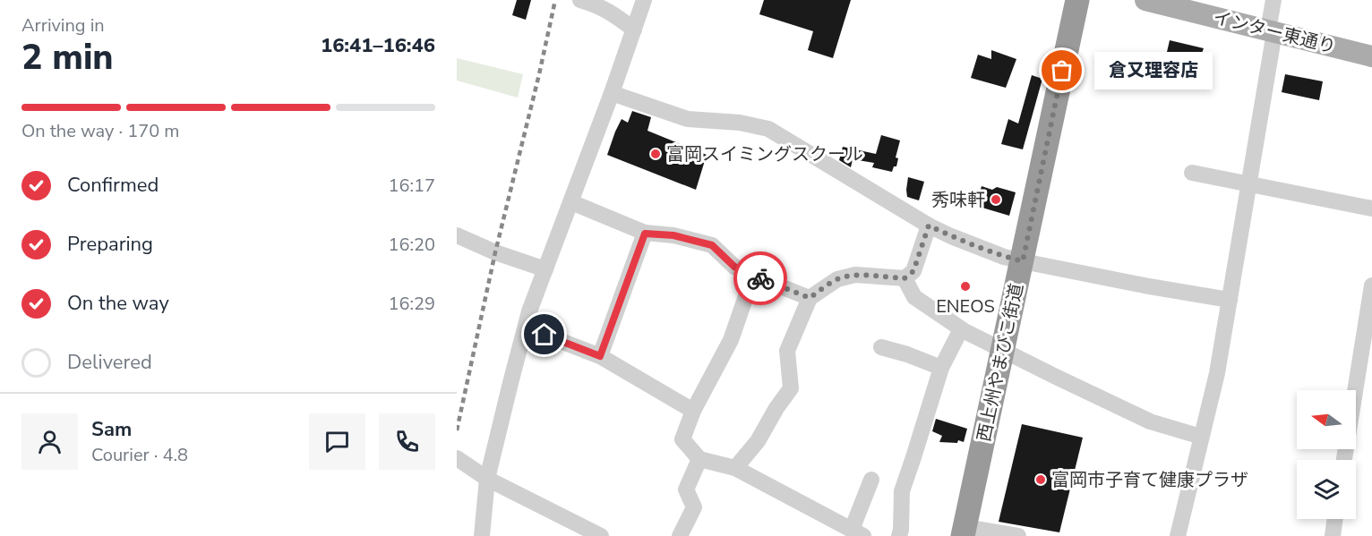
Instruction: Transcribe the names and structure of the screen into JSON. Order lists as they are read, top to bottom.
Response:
{
  "streets": {
    "highway": ["西上州やまびこ街道"],
    "main road": ["インター東通り"]
  },
  "places": [
    "倉又理容店",
    "富岡スイミングスクール",
    "秀味軒",
    "ENEOS",
    "富岡市子育て健康プラザ"
  ],
  "north": "left",
  "page": {
    "heading": ["2 min", "Arriving in", "16:41–16:46"],
    "panel": ["Sam", "Courier · 4.8"],
    "bubble": "倉又理容店",
    "bar": "On the way · 170 m",
    "list": [
      ["Confirmed", "16:17"],
      ["Preparing", "16:20"],
      ["On the way", "16:29"],
      "Delivered"
    ]
  }
}
